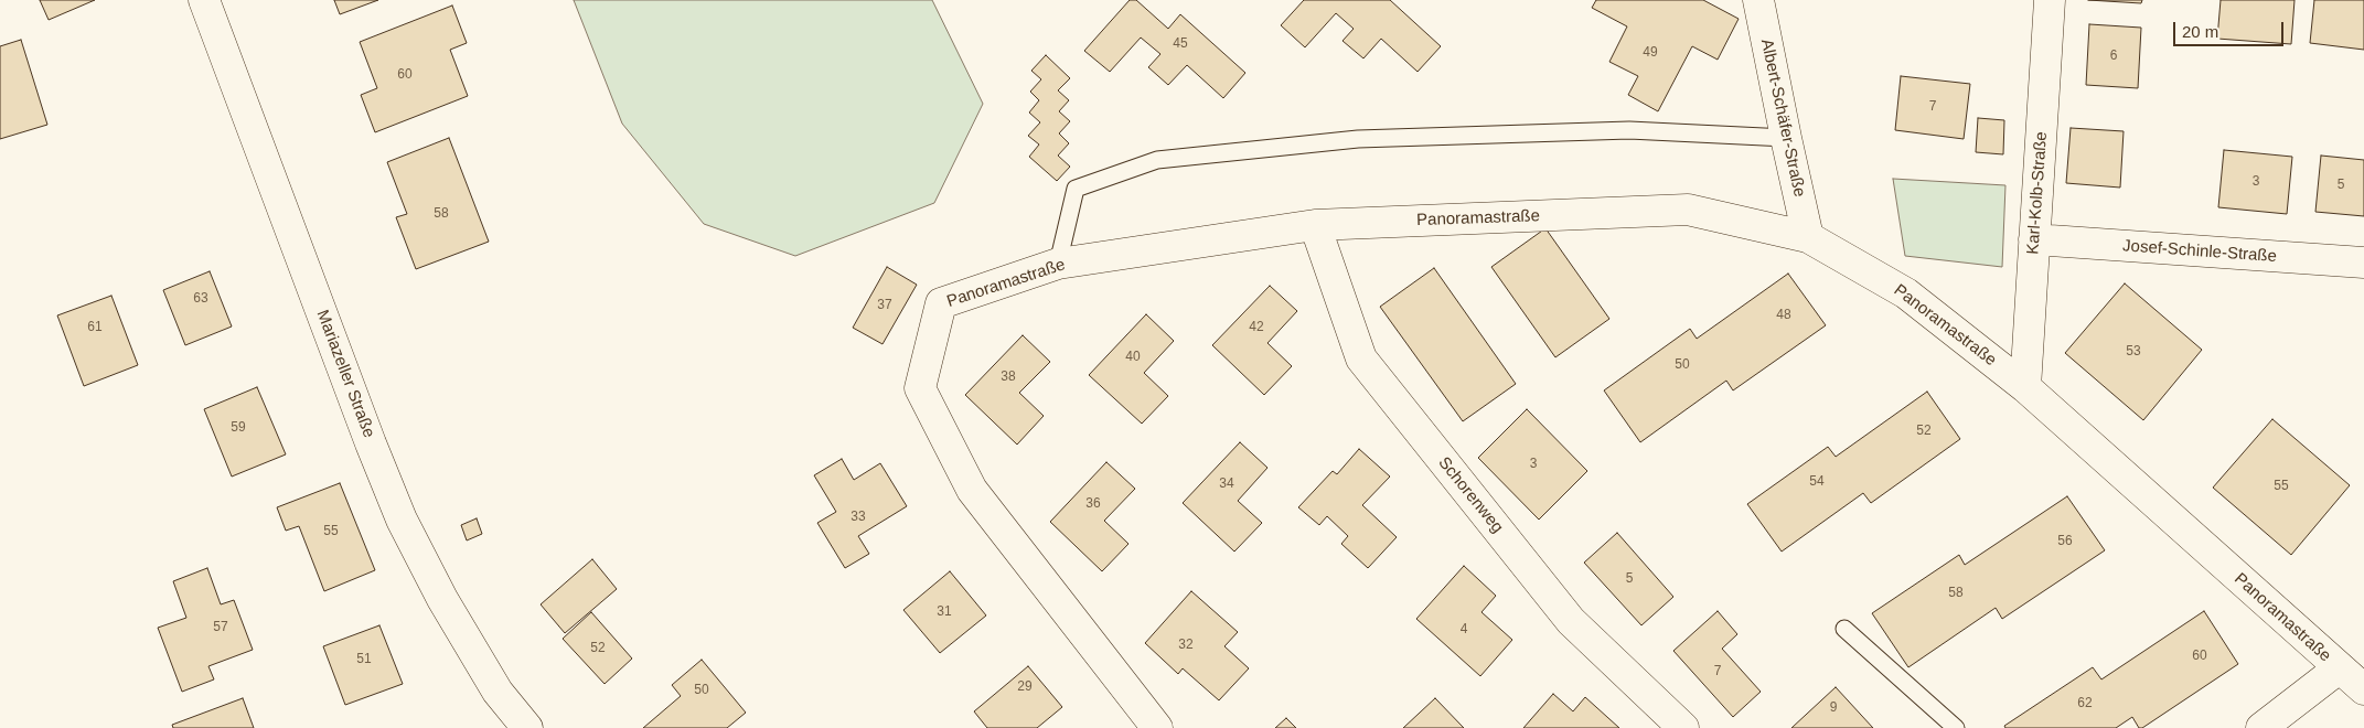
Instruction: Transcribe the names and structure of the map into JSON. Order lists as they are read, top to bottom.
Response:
{
  "streets": {
    "street": [
      "Albert-Schäfer-Straße",
      "Karl-Kolb-Straße",
      "Panoramastraße",
      "Josef-Schinle-Straße",
      "Mariazeller Straße",
      "Schorenweg"
    ]
  },
  "crossings": [
    ["Albert-Schäfer-Straße", "Panoramastraße"],
    ["Karl-Kolb-Straße", "Panoramastraße"],
    ["Karl-Kolb-Straße", "Josef-Schinle-Straße"],
    ["Panoramastraße", "Schorenweg"]
  ],
  "house_numbers": [
    "45",
    "49",
    "6",
    "60",
    "7",
    "3",
    "5",
    "58",
    "63",
    "37",
    "48",
    "61",
    "42",
    "53",
    "40",
    "50",
    "38",
    "59",
    "52",
    "3",
    "54",
    "34",
    "55",
    "36",
    "33",
    "55",
    "56",
    "5",
    "58",
    "31",
    "57",
    "4",
    "32",
    "52",
    "60",
    "51",
    "7",
    "29",
    "50",
    "62",
    "9"
  ],
  "scale_bar": "20 m"
}
